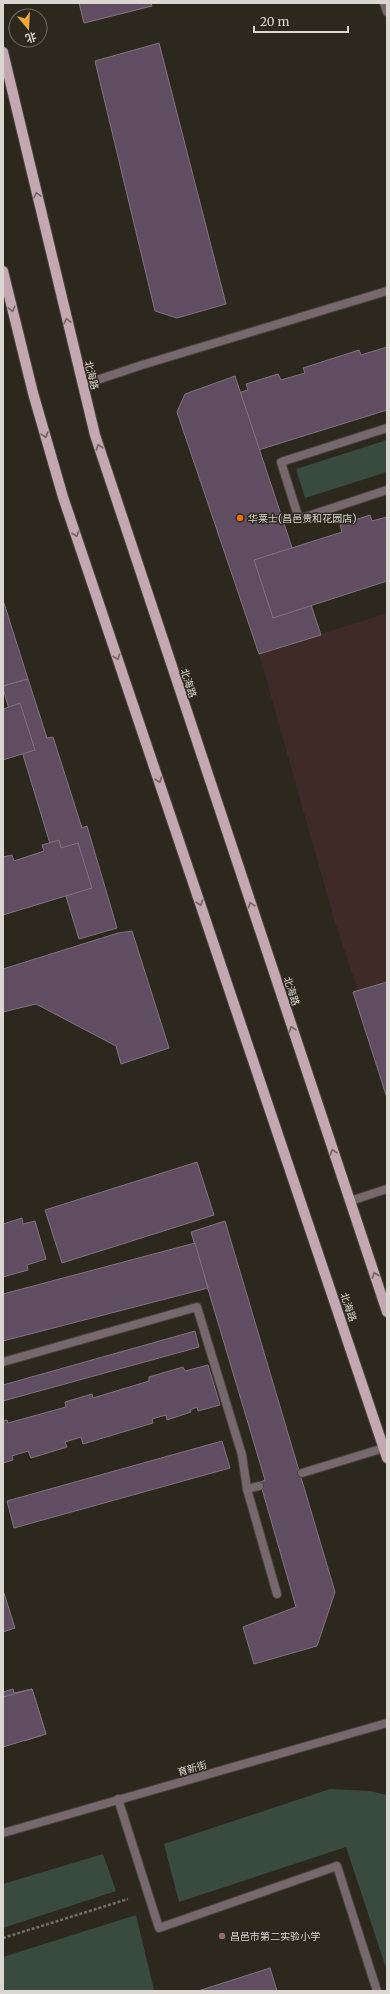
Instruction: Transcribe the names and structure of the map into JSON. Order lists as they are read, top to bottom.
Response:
{
  "streets": {
    "main road": ["北海路"],
    "street": ["育新街"]
  },
  "places": ["华莱士(昌邑贵和花园店)", "昌邑市第二实验小学"],
  "scale_bar": "20 m",
  "north": "bottom"
}
